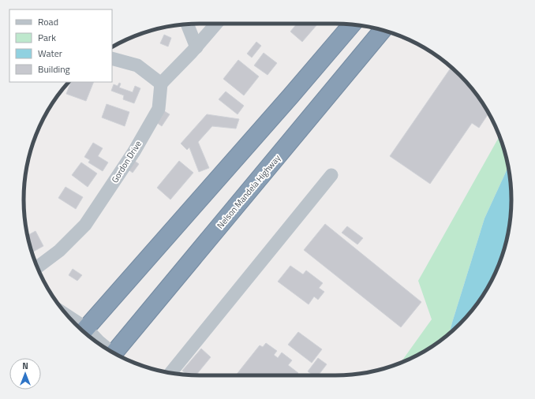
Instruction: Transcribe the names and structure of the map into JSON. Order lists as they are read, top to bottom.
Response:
{
  "streets": {
    "highway": ["Nelson Mandela Highway"],
    "street": ["Gordon Drive"]
  },
  "legend": [
    "Road",
    "Park",
    "Water",
    "Building"
  ],
  "north": "top"
}
